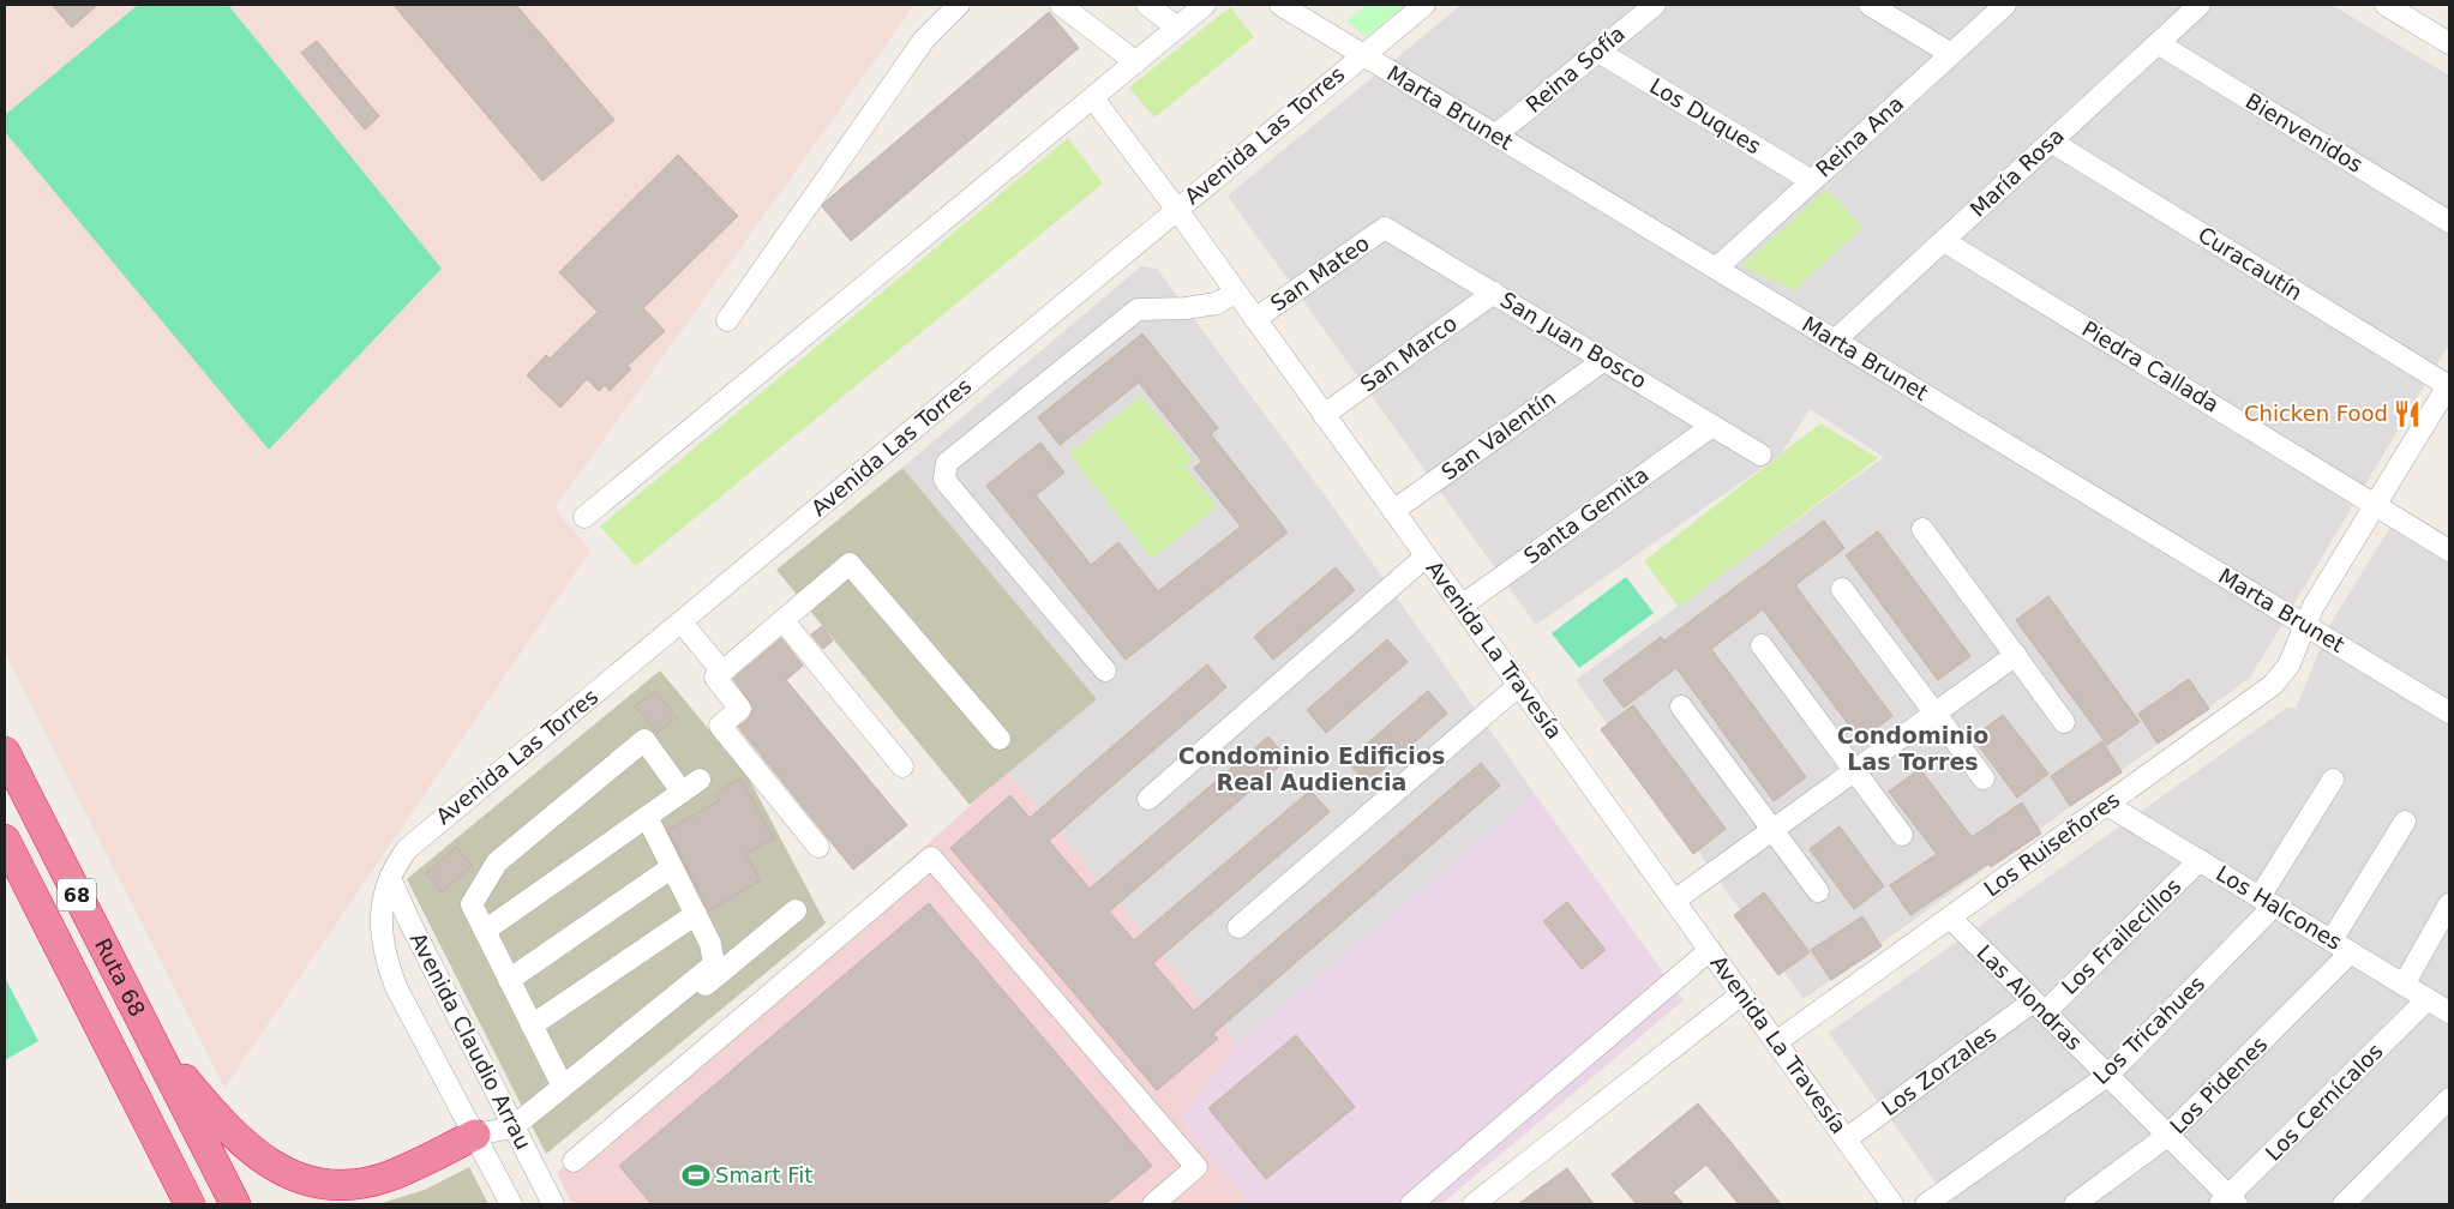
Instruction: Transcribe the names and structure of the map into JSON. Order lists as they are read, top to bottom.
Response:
{
  "streets": {
    "highway": ["68", "Ruta 68"],
    "street": [
      "Reina Sofía",
      "Marta Brunet",
      "Los Duques",
      "Bienvenidos",
      "Avenida Las Torres",
      "Reina Ana",
      "María Rosa",
      "Curacautín",
      "San Mateo",
      "San Juan Bosco",
      "San Marco",
      "Piedra Callada",
      "San Valentín",
      "Santa Gemita",
      "Avenida La Travesía",
      "Los Ruiseñores",
      "Los Halcones",
      "Los Frailecillos",
      "Las Alondras",
      "Los Tricahues",
      "Avenida Claudio Arrau",
      "Los Zorzales",
      "Los Pidenes",
      "Los Cernícalos"
    ]
  },
  "crossings": [
    ["Reina Sofía", "Marta Brunet"],
    ["Reina Sofía", "Los Duques"],
    ["Marta Brunet", "Avenida Las Torres"],
    ["Marta Brunet", "Reina Ana"],
    ["Marta Brunet", "María Rosa"],
    ["Marta Brunet", "Los Ruiseñores"],
    ["Los Duques", "Reina Ana"],
    ["Bienvenidos", "María Rosa"],
    ["Avenida Las Torres", "Avenida La Travesía"],
    ["Avenida Las Torres", "Avenida Claudio Arrau"],
    ["María Rosa", "Curacautín"],
    ["María Rosa", "Piedra Callada"],
    ["Curacautín", "Los Ruiseñores"],
    ["San Mateo", "San Juan Bosco"],
    ["San Mateo", "Avenida La Travesía"],
    ["San Juan Bosco", "San Marco"],
    ["San Juan Bosco", "San Valentín"],
    ["San Juan Bosco", "Santa Gemita"],
    ["San Marco", "Avenida La Travesía"],
    ["Piedra Callada", "Los Ruiseñores"],
    ["San Valentín", "Avenida La Travesía"],
    ["Santa Gemita", "Avenida La Travesía"],
    ["Avenida La Travesía", "Los Ruiseñores"],
    ["Avenida La Travesía", "Los Zorzales"],
    ["Los Ruiseñores", "Los Halcones"],
    ["Los Ruiseñores", "Las Alondras"],
    ["Los Halcones", "Los Frailecillos"],
    ["Los Halcones", "Los Tricahues"],
    ["Los Halcones", "Los Pidenes"],
    ["Los Halcones", "Los Cernícalos"],
    ["Los Frailecillos", "Las Alondras"],
    ["Los Frailecillos", "Los Zorzales"],
    ["Las Alondras", "Los Tricahues"],
    ["Las Alondras", "Los Zorzales"],
    ["Las Alondras", "Los Pidenes"],
    ["Las Alondras", "Los Cernícalos"]
  ],
  "districts": ["Condominio Las Torres", "Condominio Edificios Real Audiencia"],
  "places": {
    "restaurant": ["Chicken Food"],
    "sports": ["Smart Fit"]
  }
}
